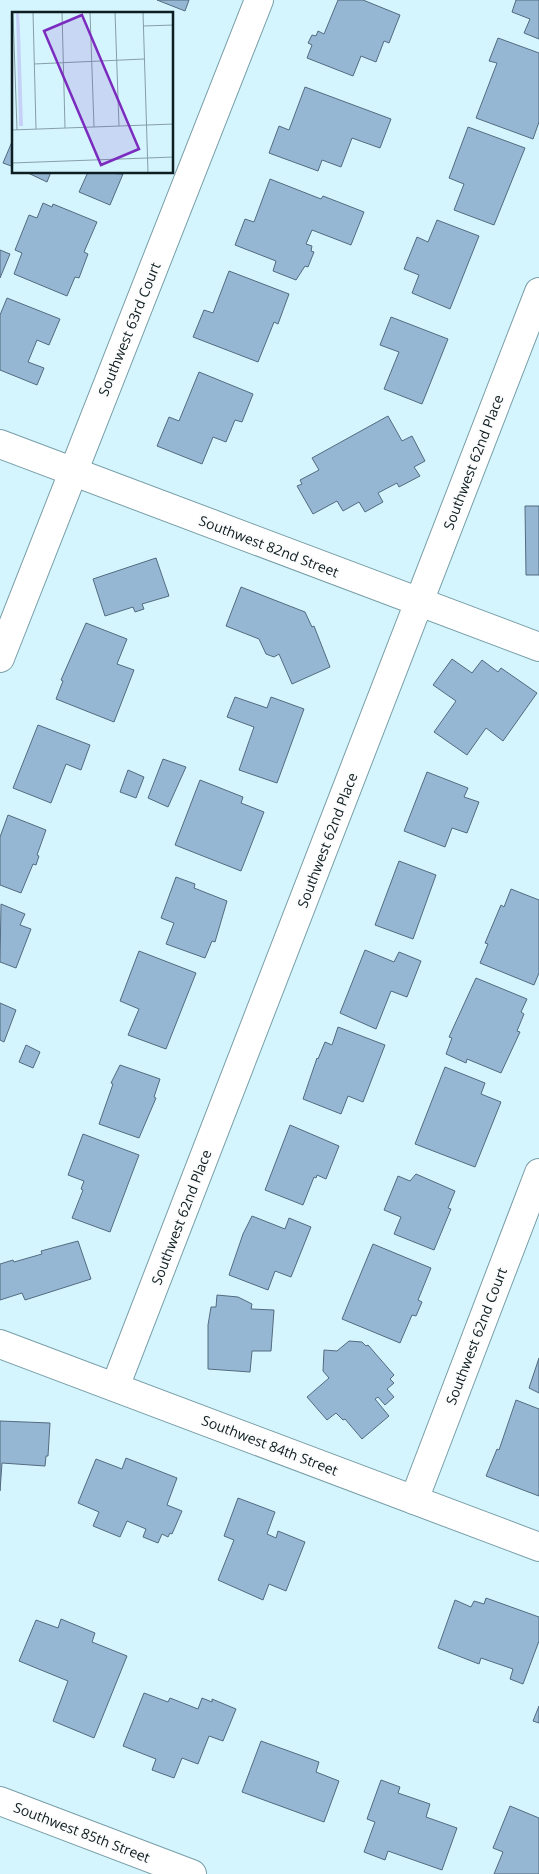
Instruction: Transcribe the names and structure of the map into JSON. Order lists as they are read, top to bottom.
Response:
{
  "streets": {
    "street": [
      "Southwest 63rd Court",
      "Southwest 62nd Place",
      "Southwest 82nd Street",
      "Southwest 62nd Court",
      "Southwest 84th Street",
      "Southwest 85th Street"
    ]
  },
  "crossings": [
    ["Southwest 63rd Court", "Southwest 82nd Street"],
    ["Southwest 62nd Place", "Southwest 82nd Street"],
    ["Southwest 62nd Place", "Southwest 84th Street"],
    ["Southwest 62nd Court", "Southwest 84th Street"]
  ]
}
